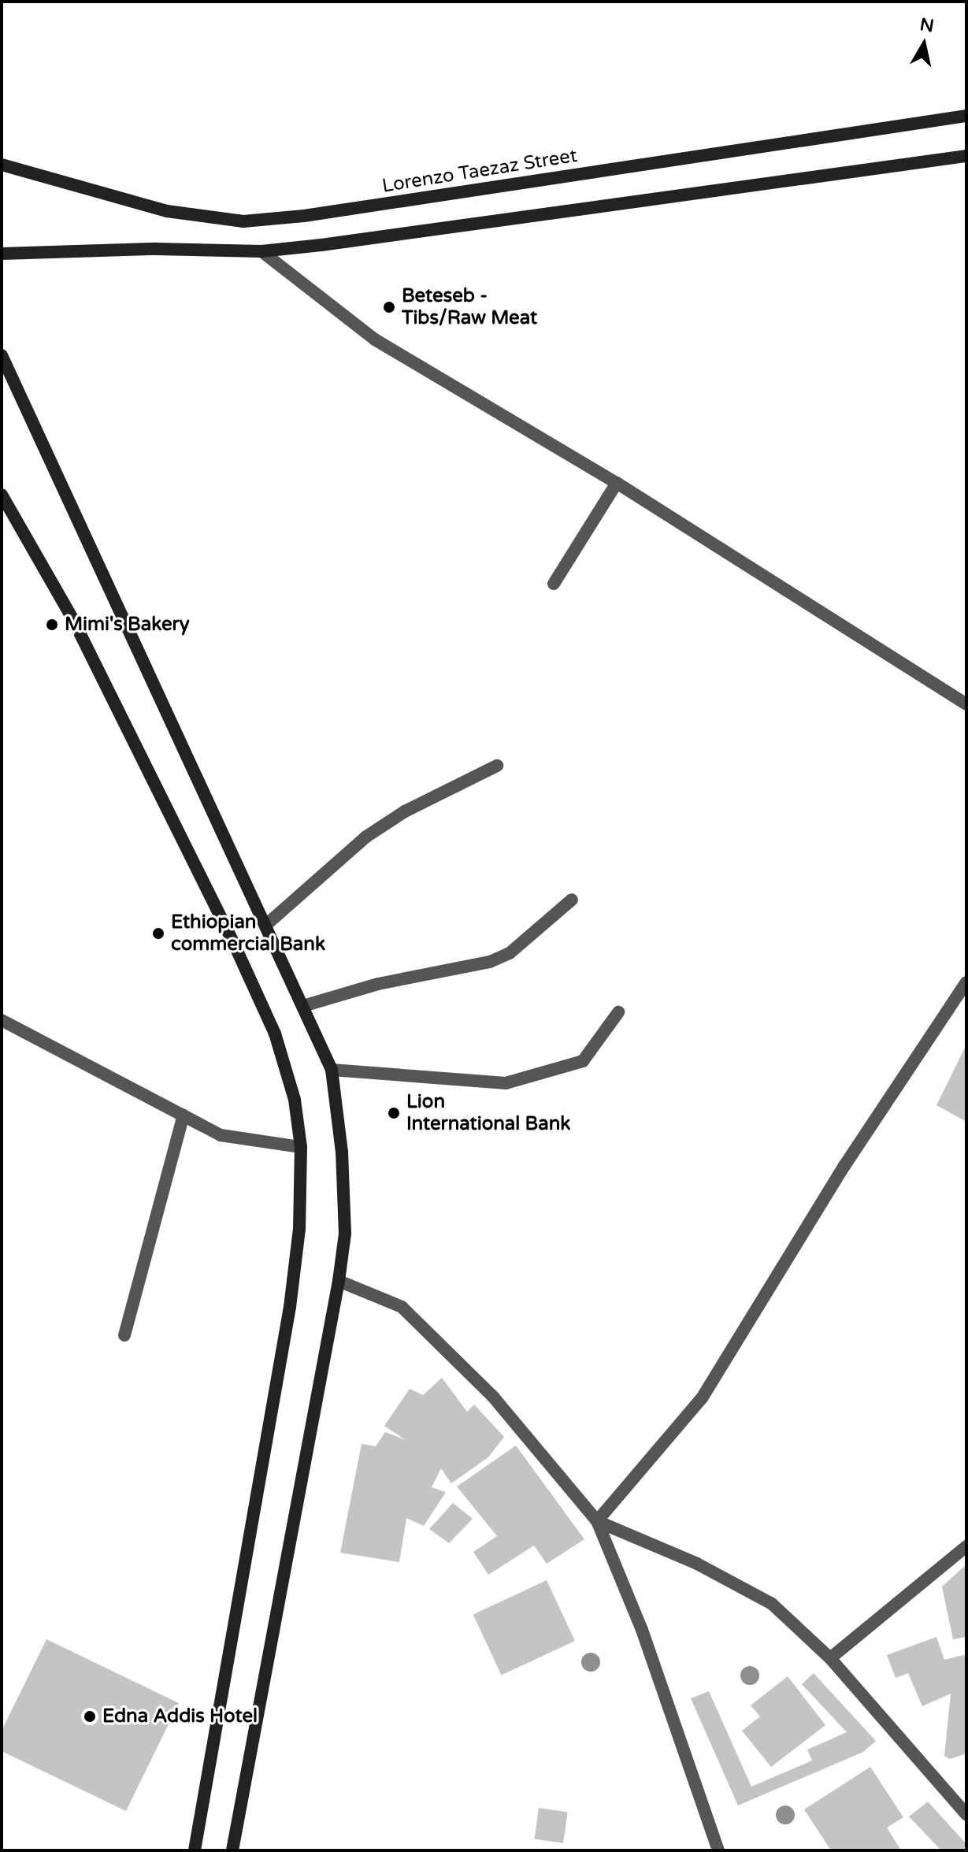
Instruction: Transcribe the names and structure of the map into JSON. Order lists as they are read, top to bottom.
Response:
{
  "streets": {
    "main road": ["Lorenzo Taezaz Street"]
  },
  "places": [
    "Beteseb - Tibs/Raw Meat",
    "Mimi's Bakery",
    "Ethiopian commercial Bank",
    "Lion International Bank",
    "Edna Addis Hotel"
  ],
  "north": "top"
}
